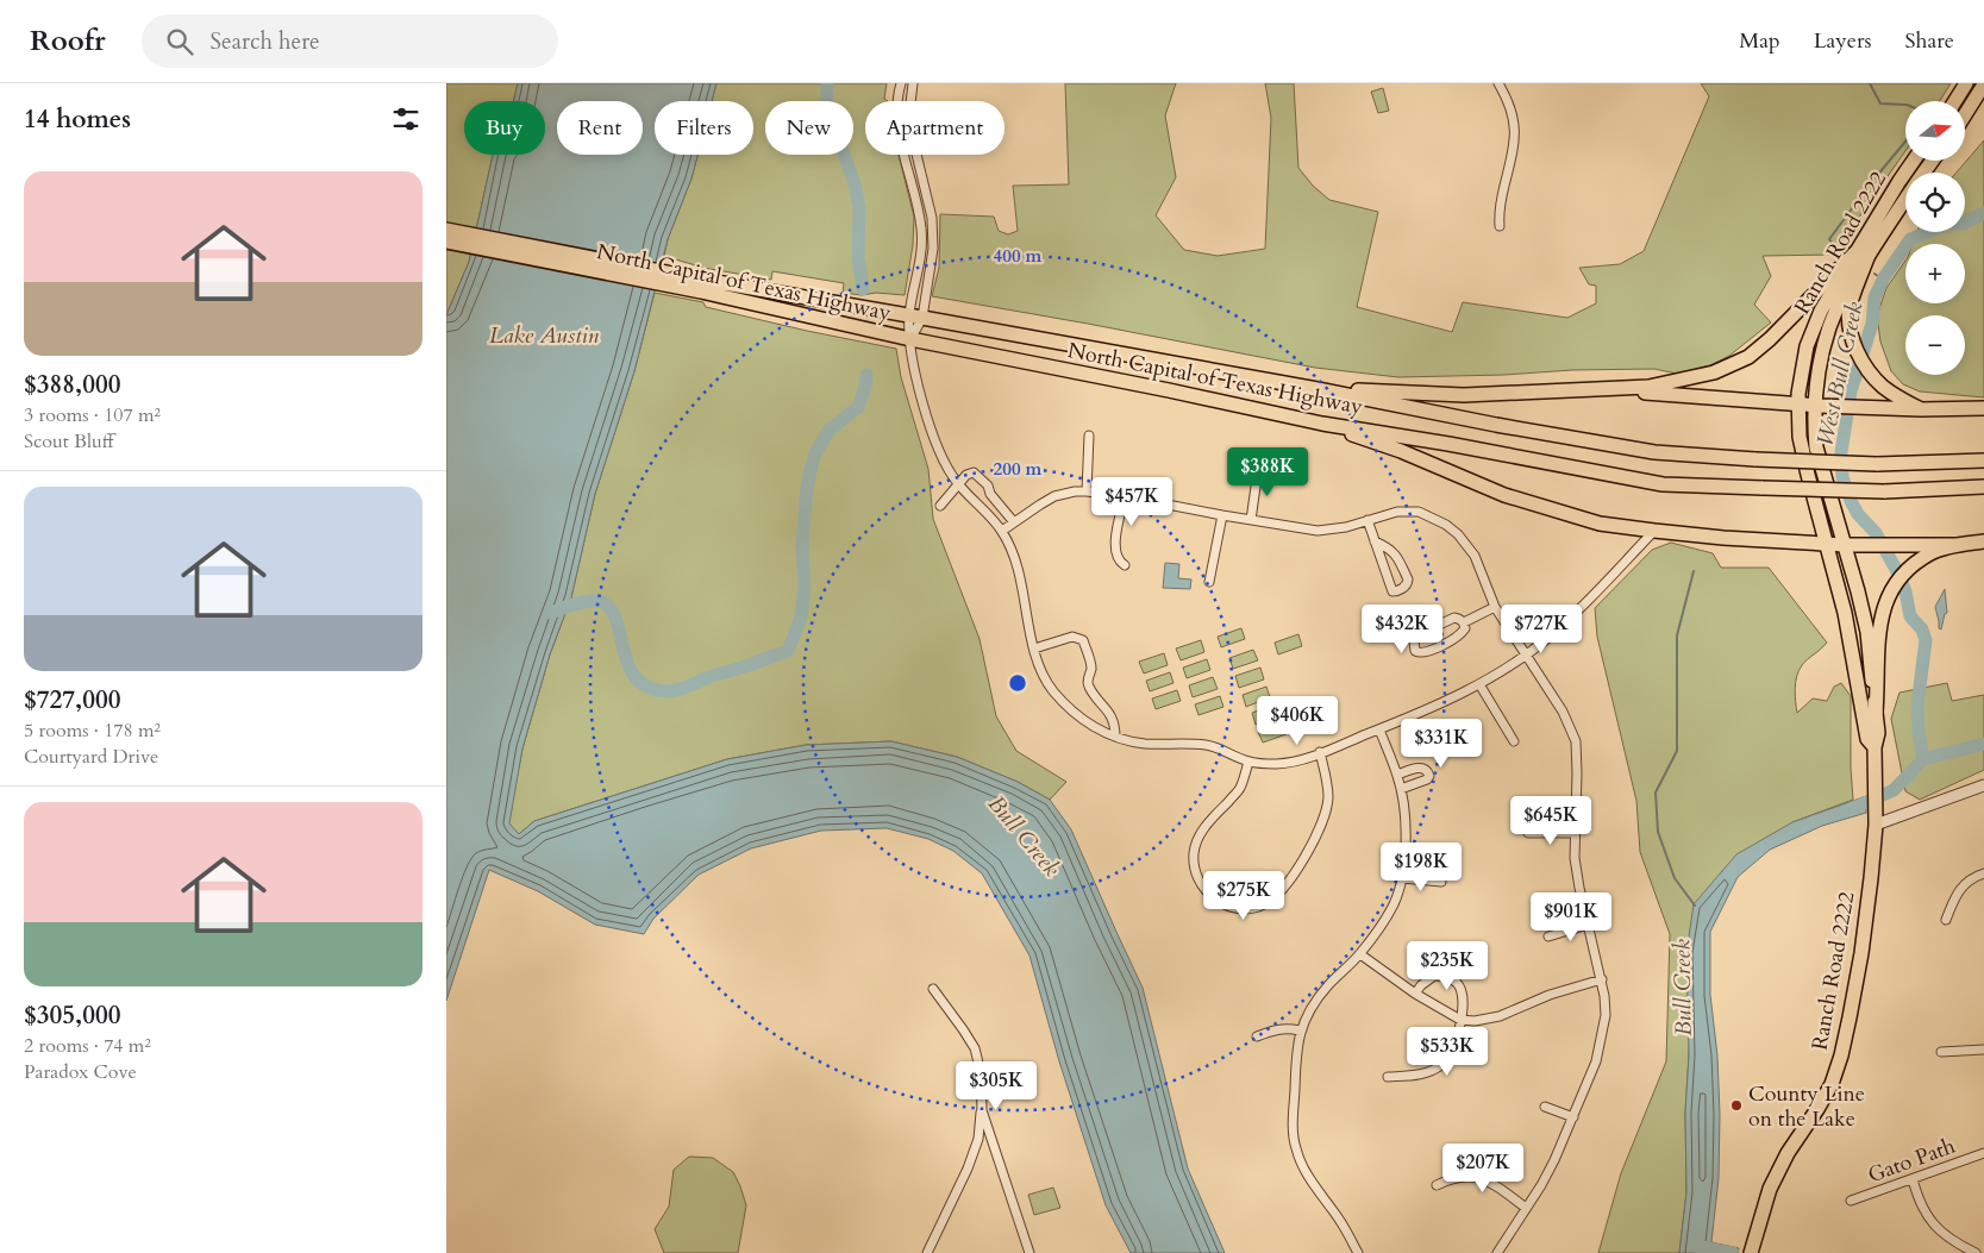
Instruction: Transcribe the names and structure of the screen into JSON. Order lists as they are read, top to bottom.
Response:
{
  "streets": {
    "main road": ["Ranch Road 2222", "North Capital of Texas Highway"],
    "street": ["Gato Path"]
  },
  "water": ["Lake Austin", "West Bull Creek", "Bull Creek"],
  "places": ["County Line on the Lake"],
  "north": "right",
  "page": {
    "header": "Roofr",
    "search": "Search here",
    "nav": ["Map", "Layers", "Share"],
    "heading": "14 homes",
    "map_buttons": ["+", "−"],
    "chip": [
      "Buy",
      "Rent",
      "Filters",
      "New",
      "Apartment"
    ],
    "list": [
      {
        "name": "$388,000",
        "note": "3 rooms · 107 m² · Scout Bluff"
      },
      {
        "name": "$727,000",
        "note": "5 rooms · 178 m² · Courtyard Drive"
      },
      {
        "name": "$305,000",
        "note": "2 rooms · 74 m² · Paradox Cove"
      }
    ],
    "price": [
      "$388K",
      "$457K",
      "$432K",
      "$727K",
      "$406K",
      "$331K",
      "$645K",
      "$198K",
      "$275K",
      "$901K",
      "$235K",
      "$533K",
      "$305K",
      "$207K"
    ]
  },
  "rings": ["400 m", "200 m"]
}
